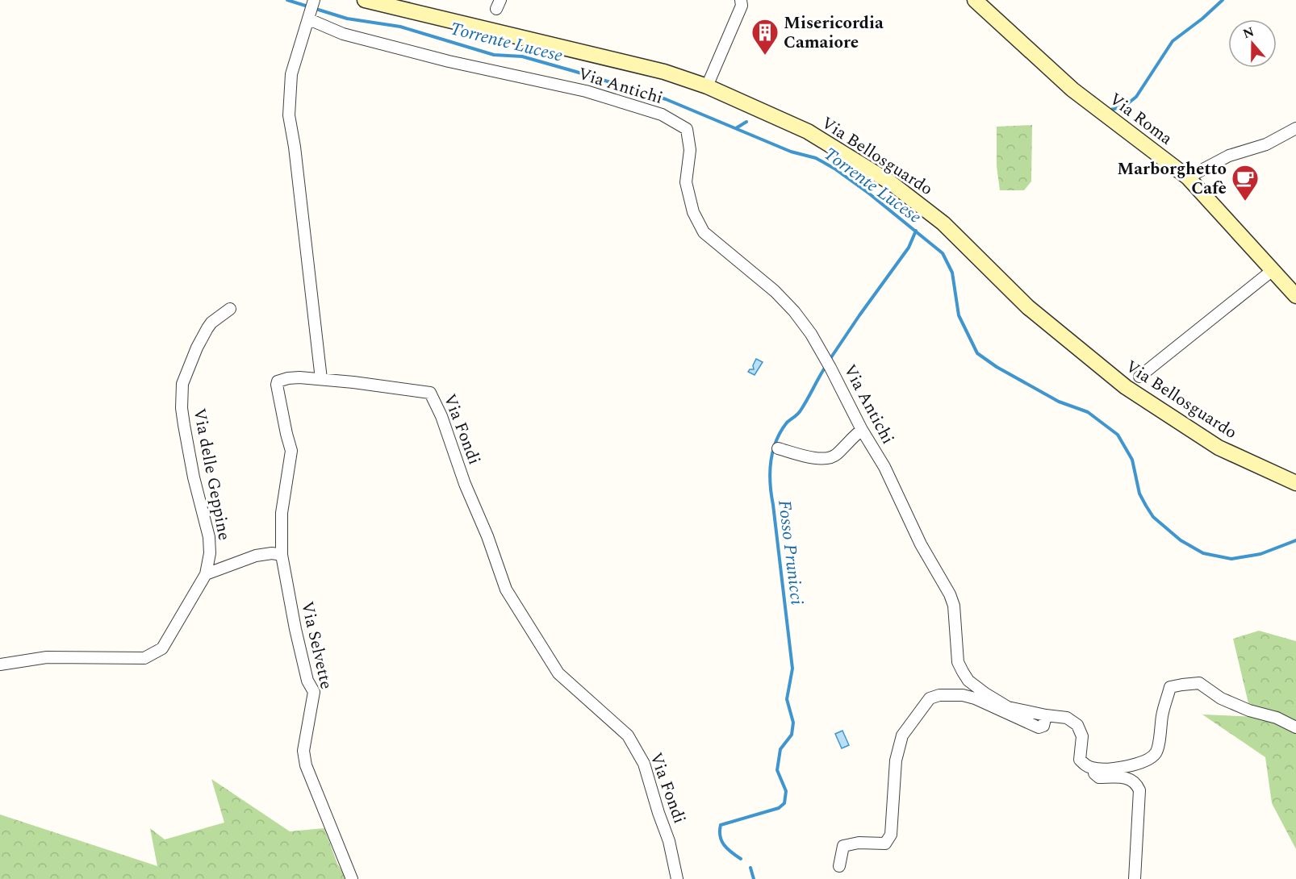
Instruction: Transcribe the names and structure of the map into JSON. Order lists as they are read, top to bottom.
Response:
{
  "streets": {
    "main road": ["Via Roma", "Via Bellosguardo"],
    "street": [
      "Via Antichi",
      "Via Fondi",
      "Via delle Geppine",
      "Via Selvette"
    ]
  },
  "crossings": [
    ["Via Fondi", "Via Selvette"]
  ],
  "water": ["Torrente Lucese", "Fosso Prunicci"],
  "places": {
    "building": ["Misericordia Camaiore"],
    "cafe": ["Marborghetto Cafè"]
  },
  "north": "top"
}
